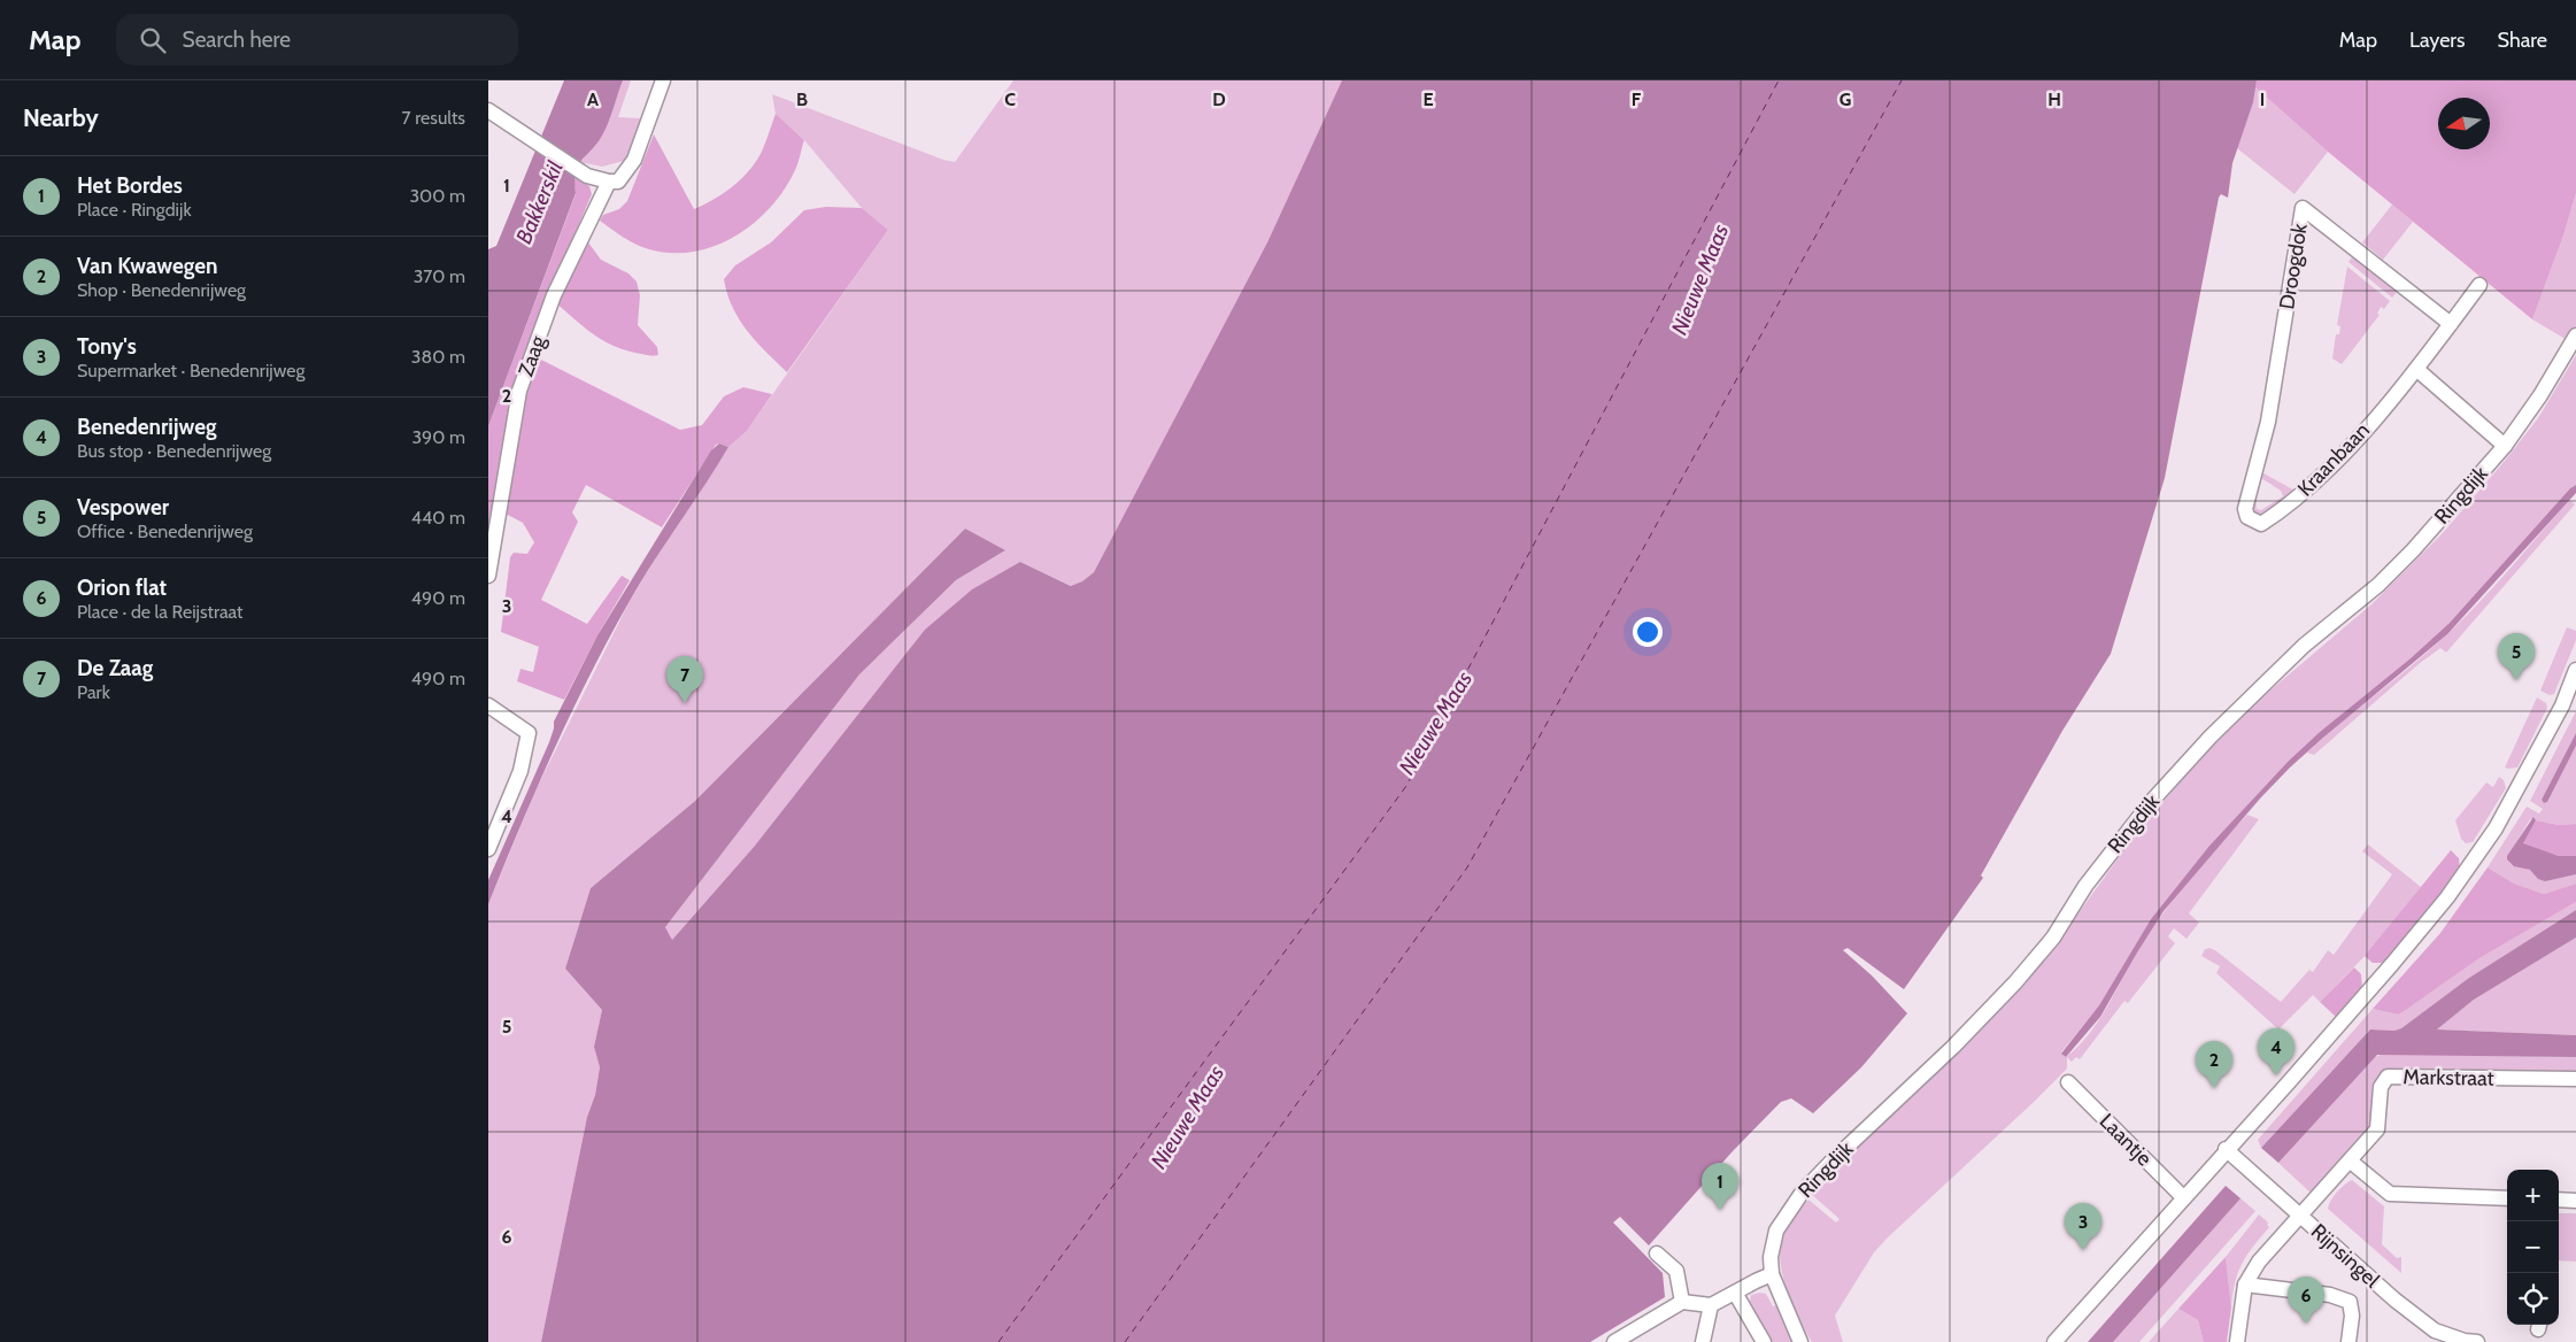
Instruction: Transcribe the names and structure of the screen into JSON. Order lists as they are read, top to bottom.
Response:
{
  "streets": {
    "street": [
      "Droogdok",
      "Zaag",
      "Kraanbaan",
      "Ringdijk",
      "Markstraat",
      "Laantje",
      "Rijnsingel"
    ]
  },
  "crossings": [
    ["Droogdok", "Kraanbaan"],
    ["Markstraat", "Rijnsingel"]
  ],
  "water": ["Bakkerskil", "Nieuwe Maas"],
  "north": "left",
  "page": {
    "header": "Map",
    "search": "Search here",
    "nav": ["Map", "Layers", "Share"],
    "heading": ["Nearby", "7 results"],
    "list": [
      {
        "mark": "1",
        "name": "Het Bordes",
        "note": "Place · Ringdijk",
        "value": "300 m"
      },
      {
        "mark": "2",
        "name": "Van Kwawegen",
        "note": "Shop · Benedenrijweg",
        "value": "370 m"
      },
      {
        "mark": "3",
        "name": "Tony's",
        "note": "Supermarket · Benedenrijweg",
        "value": "380 m"
      },
      {
        "mark": "4",
        "name": "Benedenrijweg",
        "note": "Bus stop · Benedenrijweg",
        "value": "390 m"
      },
      {
        "mark": "5",
        "name": "Vespower",
        "note": "Office · Benedenrijweg",
        "value": "440 m"
      },
      {
        "mark": "6",
        "name": "Orion flat",
        "note": "Place · de la Reijstraat",
        "value": "490 m"
      },
      {
        "mark": "7",
        "name": "De Zaag",
        "note": "Park",
        "value": "490 m"
      }
    ],
    "pins": [
      "5",
      "7",
      "4",
      "2",
      "1",
      "3",
      "6"
    ],
    "map_buttons": ["+", "−"]
  },
  "grid": {
    "columns": [
      "A",
      "B",
      "C",
      "D",
      "E",
      "F",
      "G",
      "H",
      "I"
    ],
    "rows": [
      "1",
      "2",
      "3",
      "4",
      "5",
      "6"
    ]
  }
}
